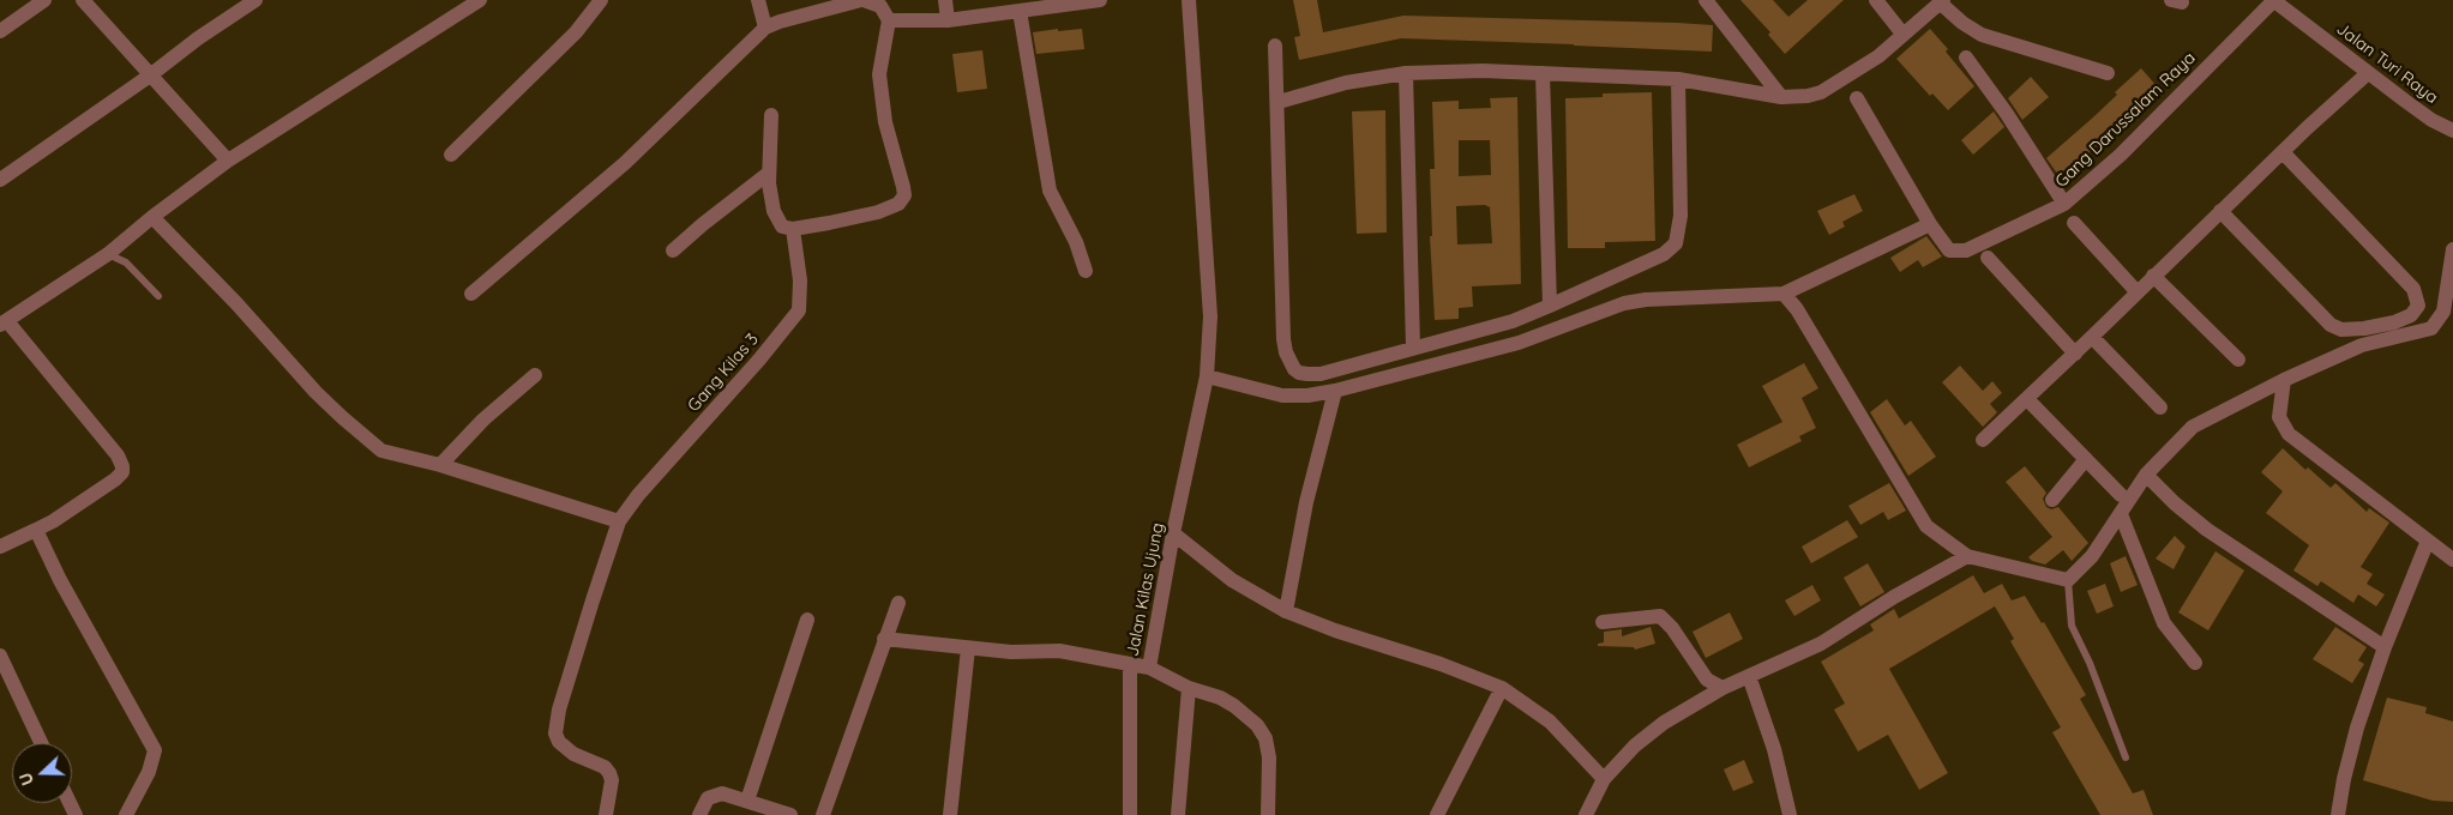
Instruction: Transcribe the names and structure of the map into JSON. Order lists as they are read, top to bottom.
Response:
{
  "streets": {
    "street": [
      "Jalan Turi Raya",
      "Gang Darussalam Raya",
      "Gang Kilas 3",
      "Jalan Kilas Ujung"
    ]
  },
  "crossings": [
    ["Jalan Turi Raya", "Gang Darussalam Raya"]
  ],
  "north": "left"
}
